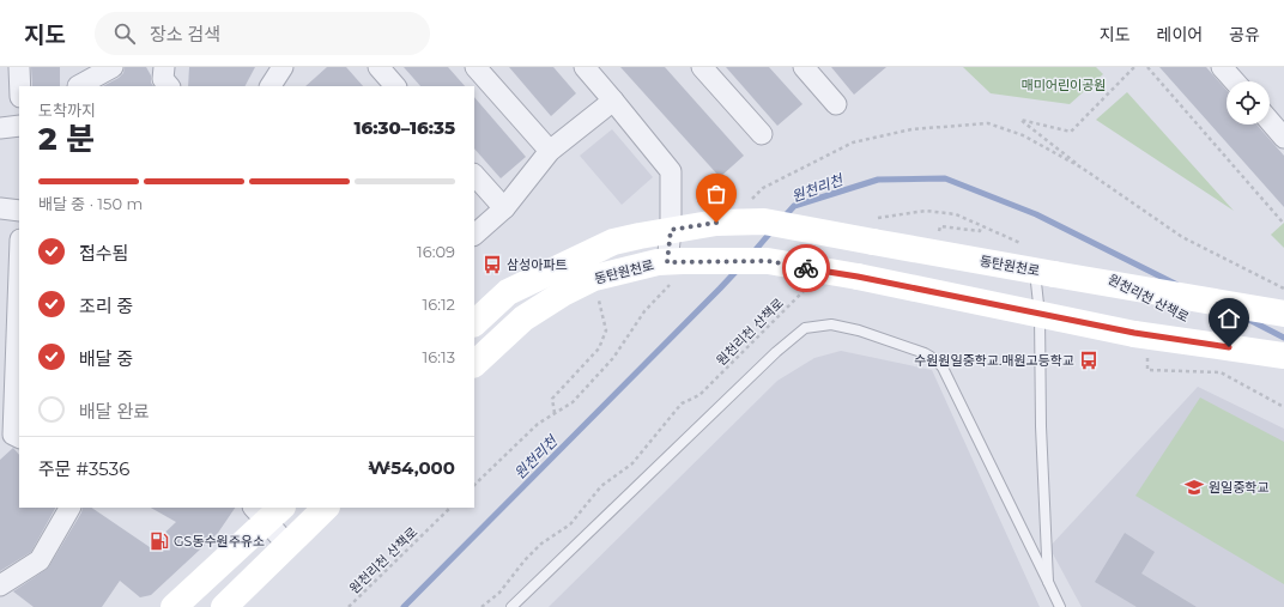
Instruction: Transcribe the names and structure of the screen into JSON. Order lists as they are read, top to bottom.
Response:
{
  "streets": {
    "main road": ["동탄원천로"],
    "path": ["원천리천 산책로"]
  },
  "water": ["원천리천"],
  "parks": ["매미어린이공원"],
  "places": {
    "bus stop": ["삼성아파트", "수원원일중학교.매원고등학교"],
    "school or university": ["원일중학교"],
    "fuel station": ["GS동수원주유소"]
  },
  "page": {
    "header": "지도",
    "search": "장소 검색",
    "nav": ["지도", "레이어", "공유"],
    "heading": ["2 분", "도착까지", "16:30–16:35"],
    "panel": ["주문 #3536", "₩54,000"],
    "bar": "배달 중 · 150 m",
    "list": [
      ["접수됨", "16:09"],
      ["조리 중", "16:12"],
      ["배달 중", "16:13"],
      "배달 완료"
    ]
  }
}
